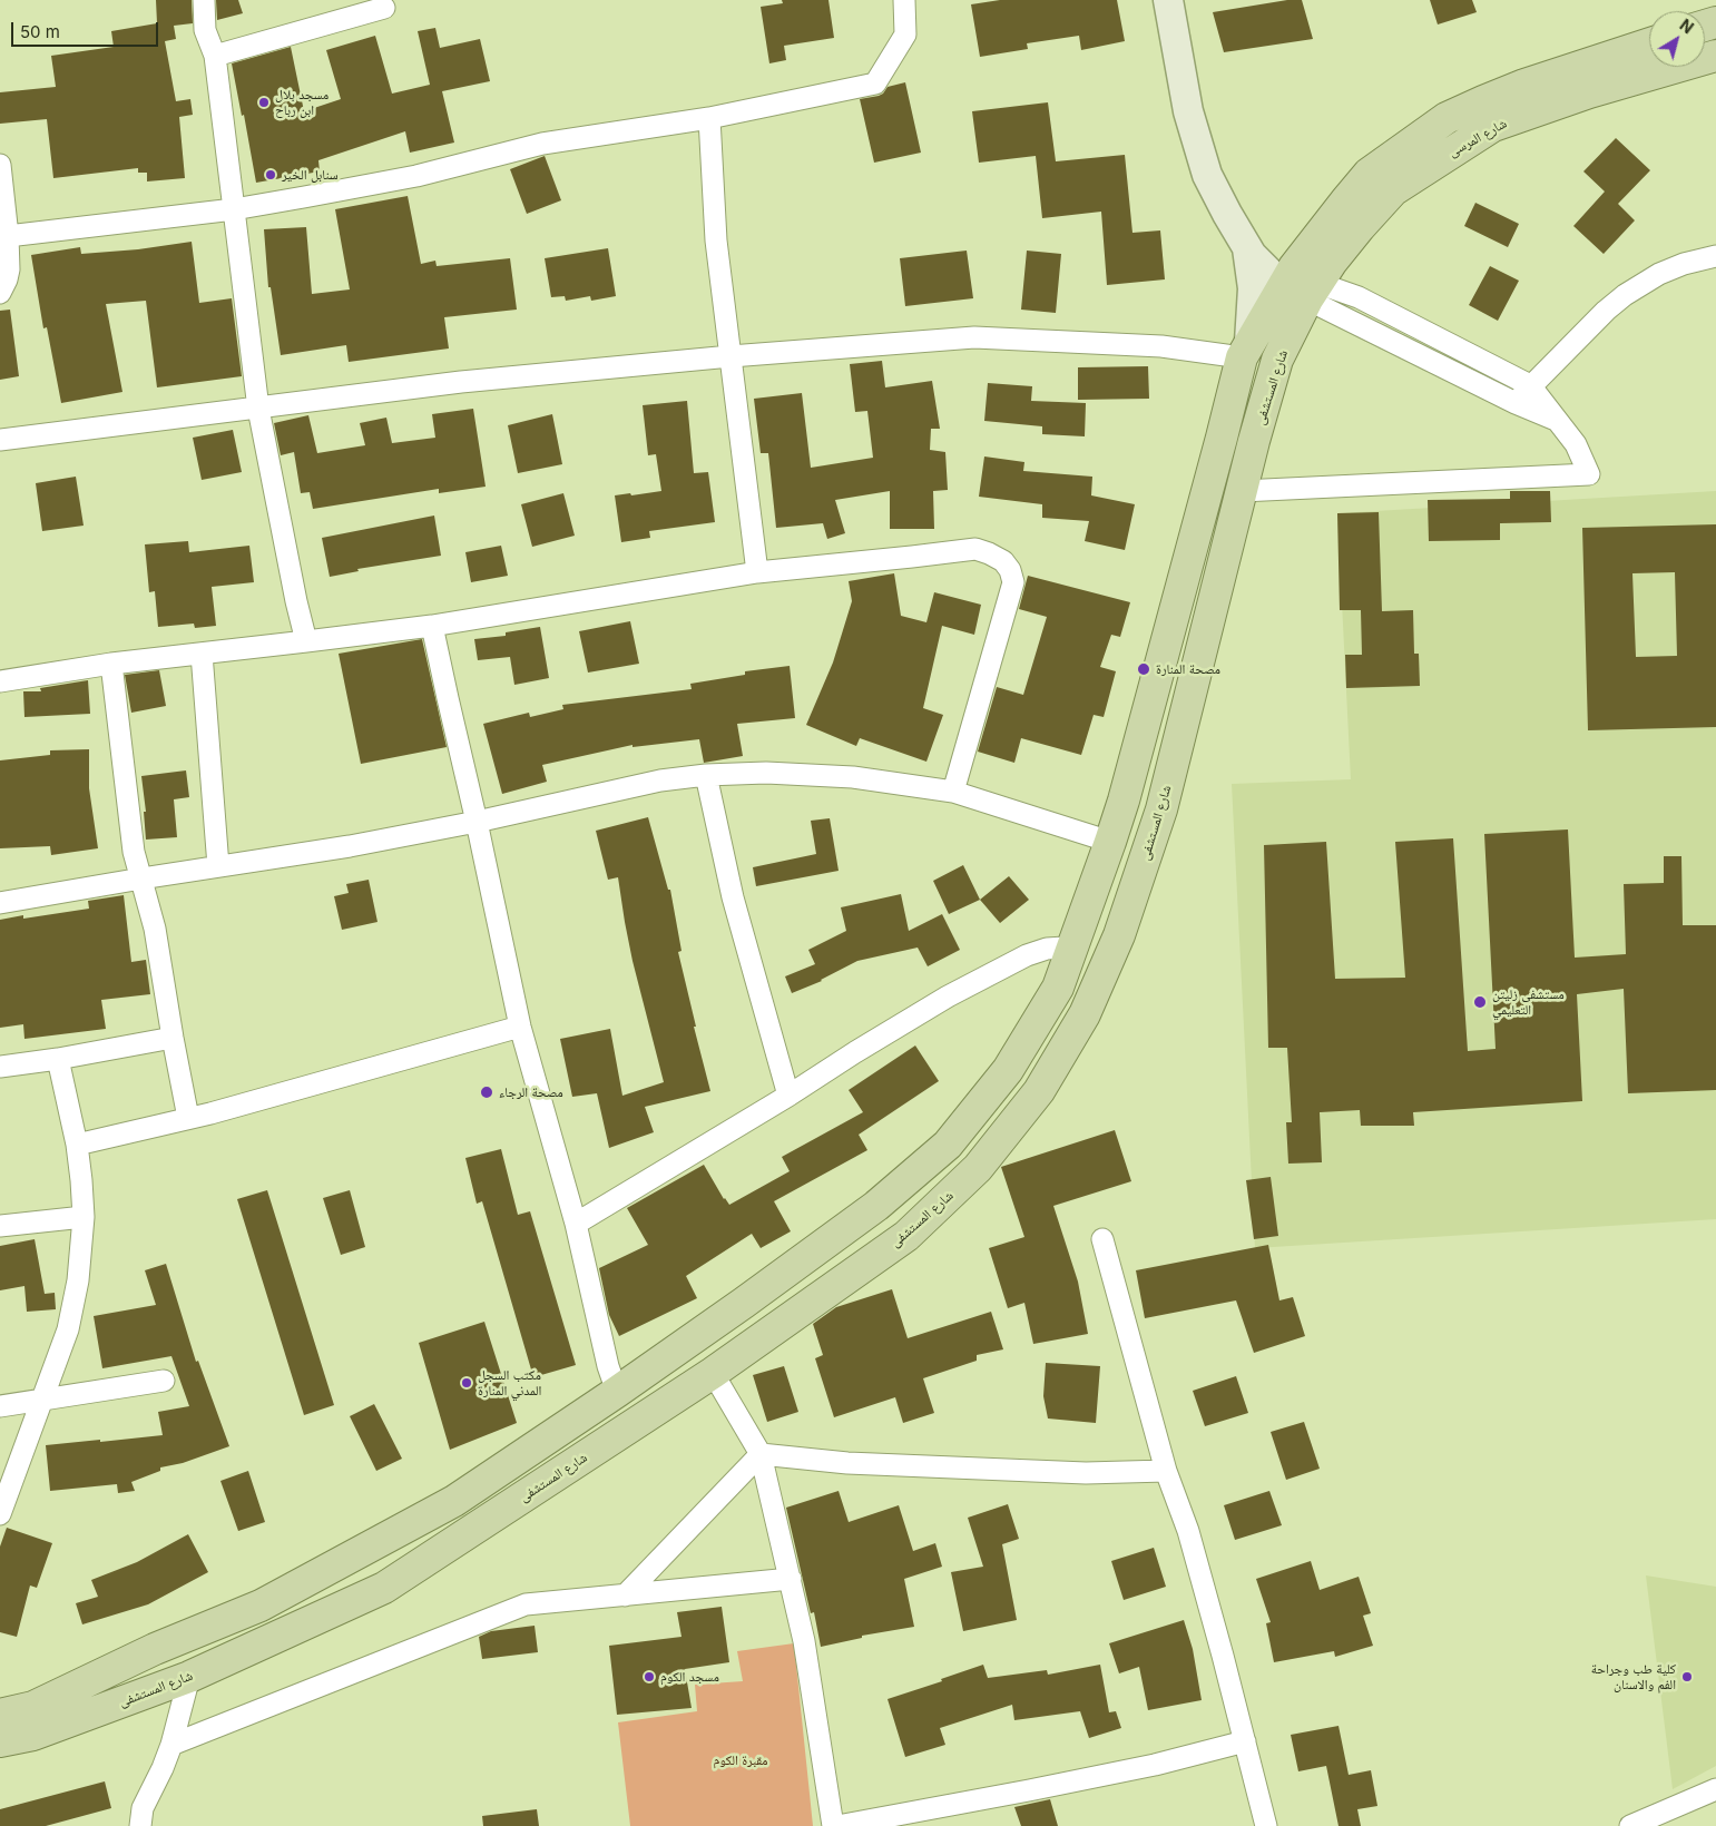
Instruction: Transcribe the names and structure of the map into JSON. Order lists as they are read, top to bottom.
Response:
{
  "streets": {
    "main road": ["شارع المرسى", "شارع المستشفى"]
  },
  "crossings": [
    ["شارع المرسى", "شارع المستشفى"]
  ],
  "parks": ["مقبرة الكوم"],
  "places": [
    "مسجد بلال ابن رباح",
    "سنابل الخير",
    "مصحة المنارة",
    "مستشفى زليتن التعليمي",
    "مصحة الرجاء",
    "مكتب السجل المدني المنارة",
    "مسجد الكوم",
    "كلية طب وجراحة الفم والاسنان"
  ],
  "scale_bar": "50 m",
  "north": "top right"
}
